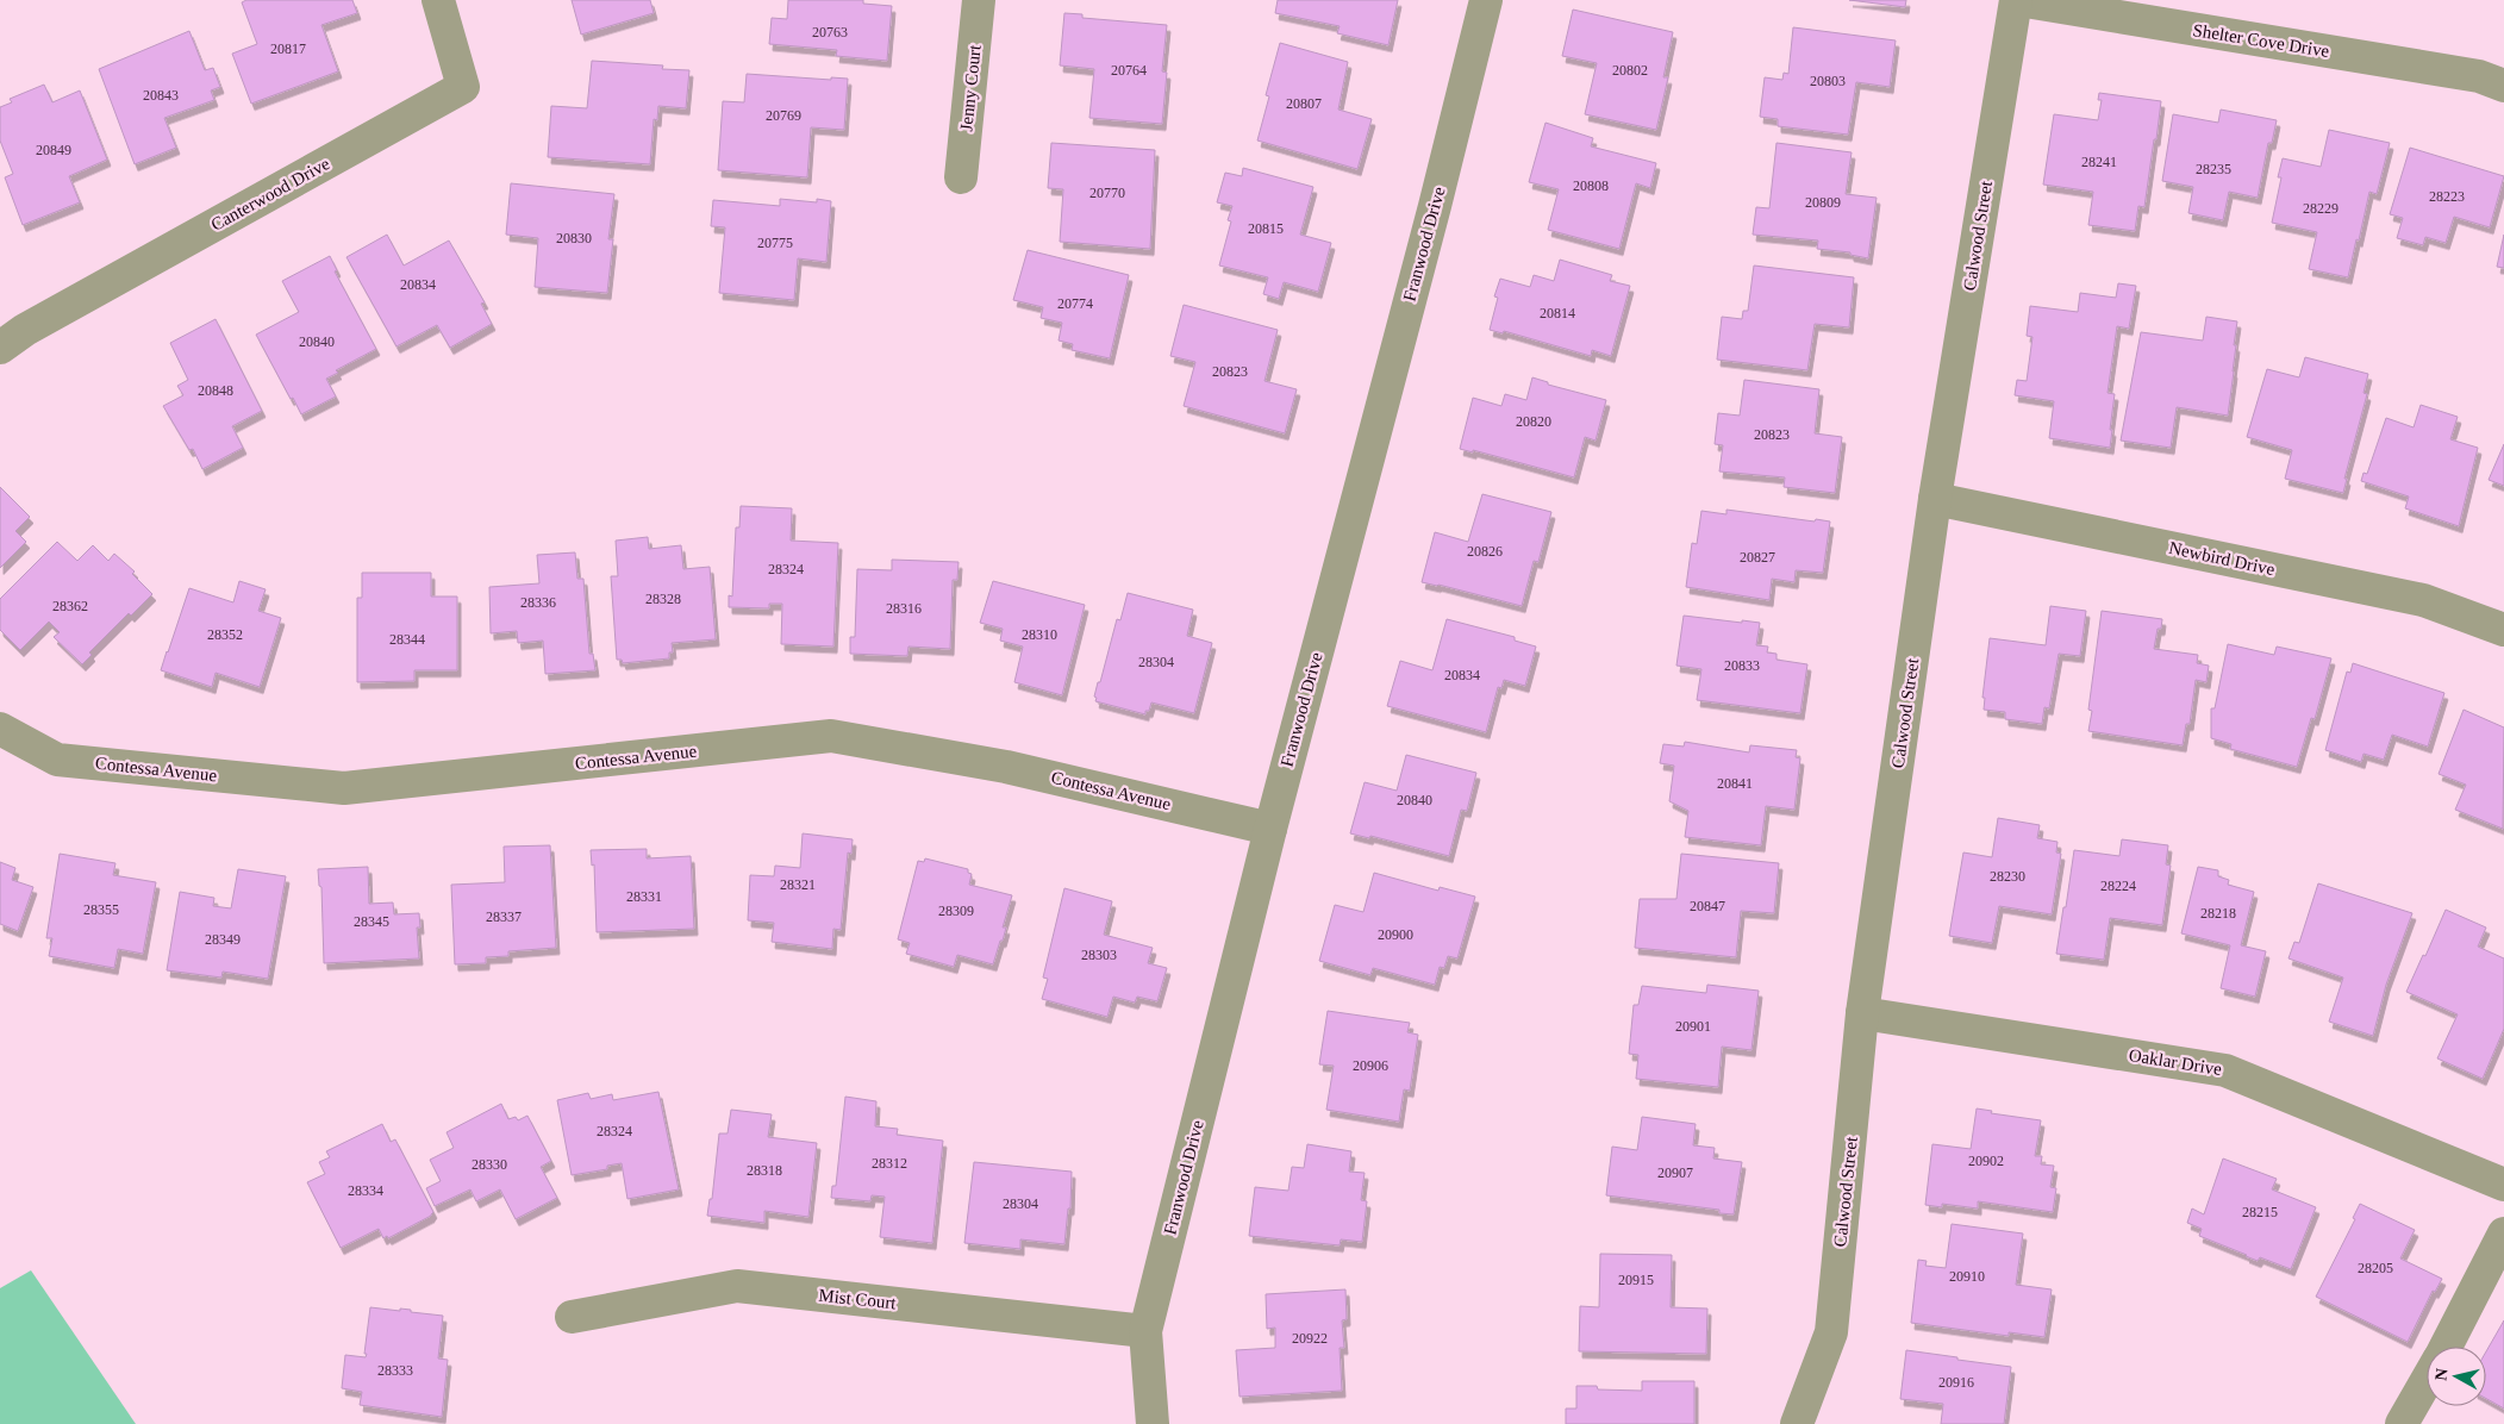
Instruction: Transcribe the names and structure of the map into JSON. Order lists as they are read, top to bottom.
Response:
{
  "streets": {
    "street": [
      "Shelter Cove Drive",
      "Jenny Court",
      "Canterwood Drive",
      "Calwood Street",
      "Franwood Drive",
      "Newbird Drive",
      "Contessa Avenue",
      "Oaklar Drive",
      "Mist Court"
    ]
  },
  "crossings": [
    ["Shelter Cove Drive", "Calwood Street"],
    ["Calwood Street", "Newbird Drive"],
    ["Calwood Street", "Oaklar Drive"],
    ["Franwood Drive", "Contessa Avenue"],
    ["Franwood Drive", "Mist Court"]
  ],
  "house_numbers": [
    "20763",
    "20817",
    "20764",
    "20802",
    "20803",
    "20843",
    "20807",
    "20769",
    "20849",
    "28241",
    "28235",
    "20808",
    "20770",
    "28223",
    "20809",
    "28229",
    "20815",
    "20830",
    "20775",
    "20834",
    "20774",
    "20814",
    "20840",
    "20823",
    "20848",
    "20820",
    "20823",
    "20826",
    "20827",
    "28324",
    "28328",
    "28336",
    "28362",
    "28316",
    "28352",
    "28310",
    "28344",
    "28304",
    "20833",
    "20834",
    "20841",
    "20840",
    "28230",
    "28321",
    "28224",
    "28331",
    "20847",
    "28355",
    "28309",
    "28218",
    "28337",
    "28345",
    "20900",
    "28349",
    "28303",
    "20901",
    "20906",
    "28324",
    "20902",
    "28312",
    "28330",
    "28318",
    "20907",
    "28334",
    "28304",
    "28215",
    "28205",
    "20910",
    "20915",
    "20922",
    "28333",
    "20916"
  ],
  "north": "left"
}
